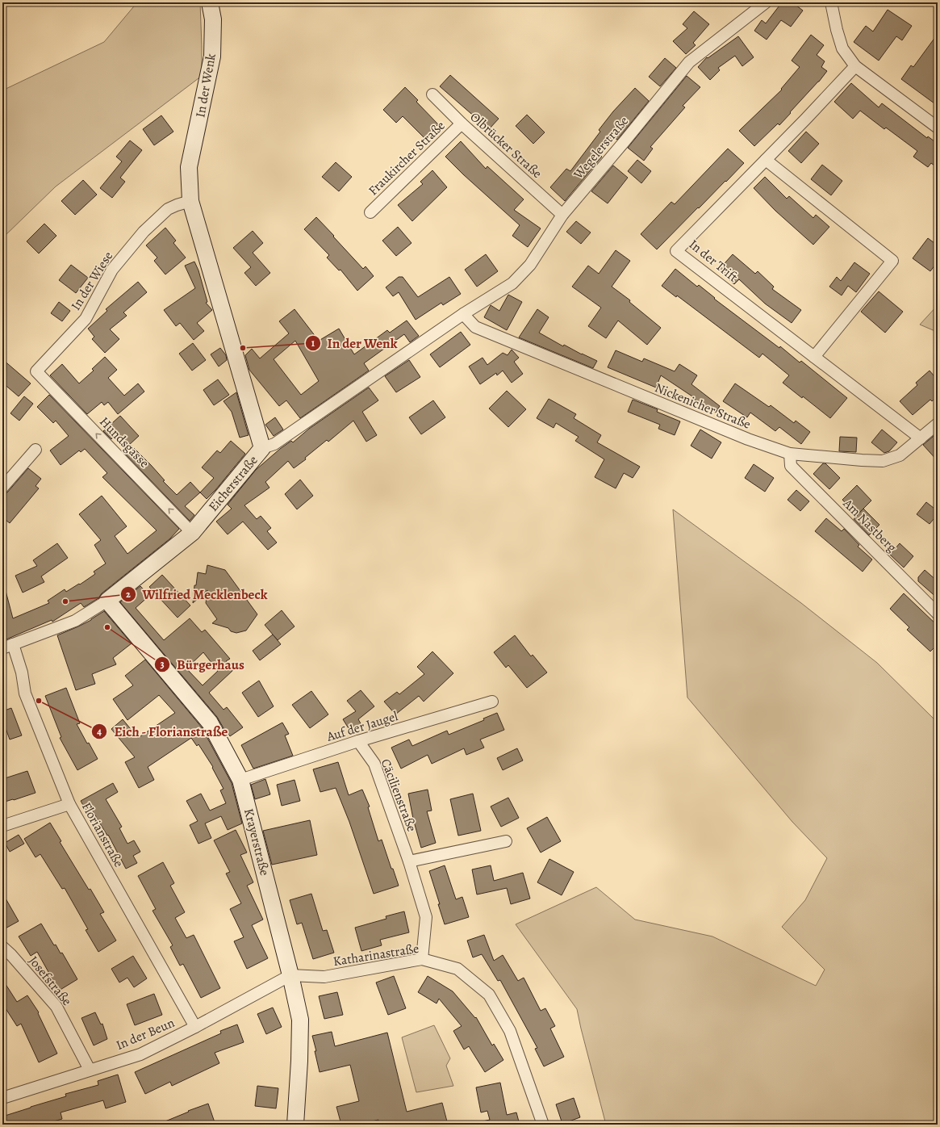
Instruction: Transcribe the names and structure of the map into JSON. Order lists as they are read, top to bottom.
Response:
{
  "streets": {
    "street": [
      "In der Wenk",
      "Olbrücker Straße",
      "Wegelerstraße",
      "Fraukircher Straße",
      "In der Trift",
      "In der Wiese",
      "Nickenicher Straße",
      "Hundsgasse",
      "Eicherstraße",
      "Am Nastberg",
      "Auf der Jaugel",
      "Cäcilienstraße",
      "Florianstraße",
      "Krayerstraße",
      "Katharinastraße",
      "Josefstraße",
      "In der Beun"
    ]
  },
  "crossings": [
    ["In der Wenk", "In der Wiese"],
    ["In der Wenk", "Eicherstraße"],
    ["Olbrücker Straße", "Wegelerstraße"],
    ["Olbrücker Straße", "Fraukircher Straße"],
    ["Wegelerstraße", "Nickenicher Straße"],
    ["Wegelerstraße", "Eicherstraße"],
    ["In der Trift", "Nickenicher Straße"],
    ["In der Wiese", "Hundsgasse"],
    ["Nickenicher Straße", "Eicherstraße"],
    ["Nickenicher Straße", "Am Nastberg"],
    ["Hundsgasse", "Eicherstraße"],
    ["Eicherstraße", "Florianstraße"],
    ["Eicherstraße", "Krayerstraße"],
    ["Auf der Jaugel", "Cäcilienstraße"],
    ["Auf der Jaugel", "Krayerstraße"],
    ["Cäcilienstraße", "Katharinastraße"],
    ["Florianstraße", "In der Beun"],
    ["Krayerstraße", "Katharinastraße"],
    ["Krayerstraße", "In der Beun"],
    ["Katharinastraße", "In der Beun"],
    ["Josefstraße", "In der Beun"]
  ],
  "one_way": ["Hundsgasse"],
  "places": [
    "In der Wenk",
    "Wilfried Mecklenbeck",
    "Bürgerhaus",
    "Eich - Florianstraße"
  ]
}
